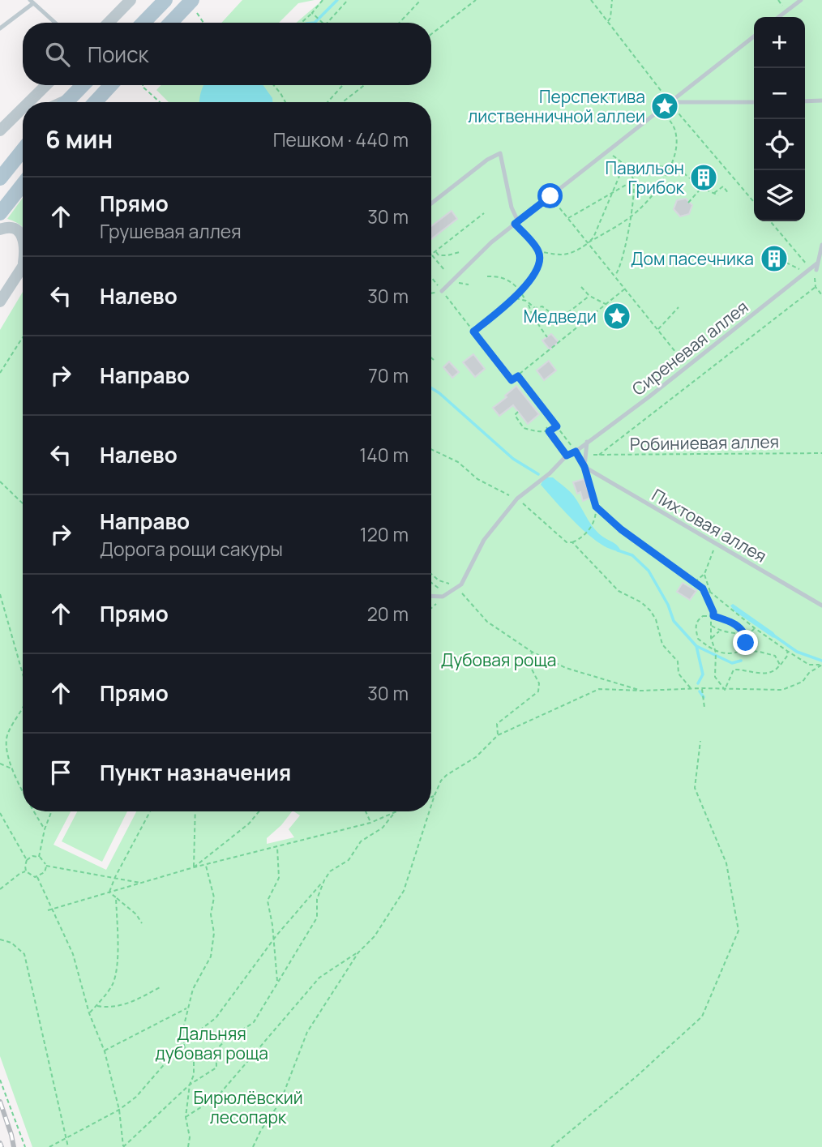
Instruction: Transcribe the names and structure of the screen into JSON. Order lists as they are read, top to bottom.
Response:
{
  "streets": {
    "lane": ["Сиреневая аллея", "Пихтовая аллея"],
    "path": ["Робиниевая аллея"]
  },
  "parks": ["Дубовая роща", "Дальняя дубовая роща", "Бирюлёвский лесопарк"],
  "places": {
    "place": ["Перспектива лиственничной аллеи", "Медведи"],
    "building": ["Павильон Грибок", "Дом пасечника"]
  },
  "page": {
    "map_buttons": ["+", "−"],
    "search": "Поиск",
    "heading": ["6 мин", "Пешком · 440 m"],
    "list": [
      ["Прямо", "Грушевая аллея", "30 m"],
      ["Налево", "30 m"],
      ["Направо", "70 m"],
      ["Налево", "140 m"],
      ["Направо", "Дорога рощи сакуры", "120 m"],
      ["Прямо", "20 m"],
      ["Прямо", "30 m"],
      "Пункт назначения"
    ]
  }
}
